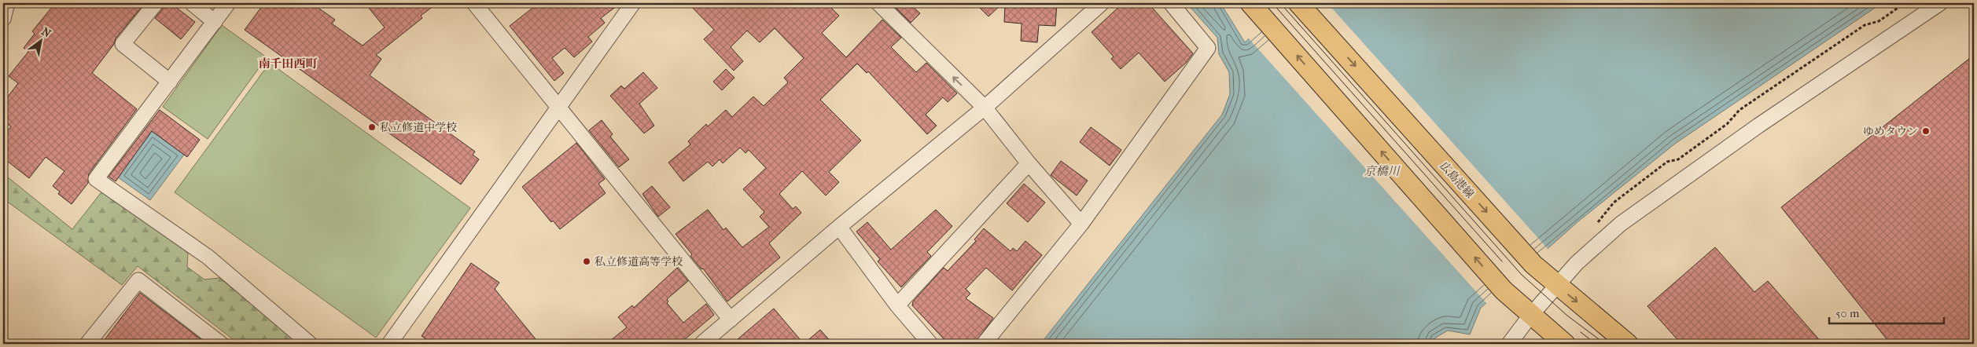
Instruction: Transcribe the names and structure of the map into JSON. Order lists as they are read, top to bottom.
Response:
{
  "streets": {
    "main road": ["広島港線"]
  },
  "districts": ["南千田西町"],
  "water": ["京橋川"],
  "places": ["私立修道中学校", "ゆめタウン", "私立修道高等学校"],
  "scale_bar": "50 m",
  "north": "top right"
}
